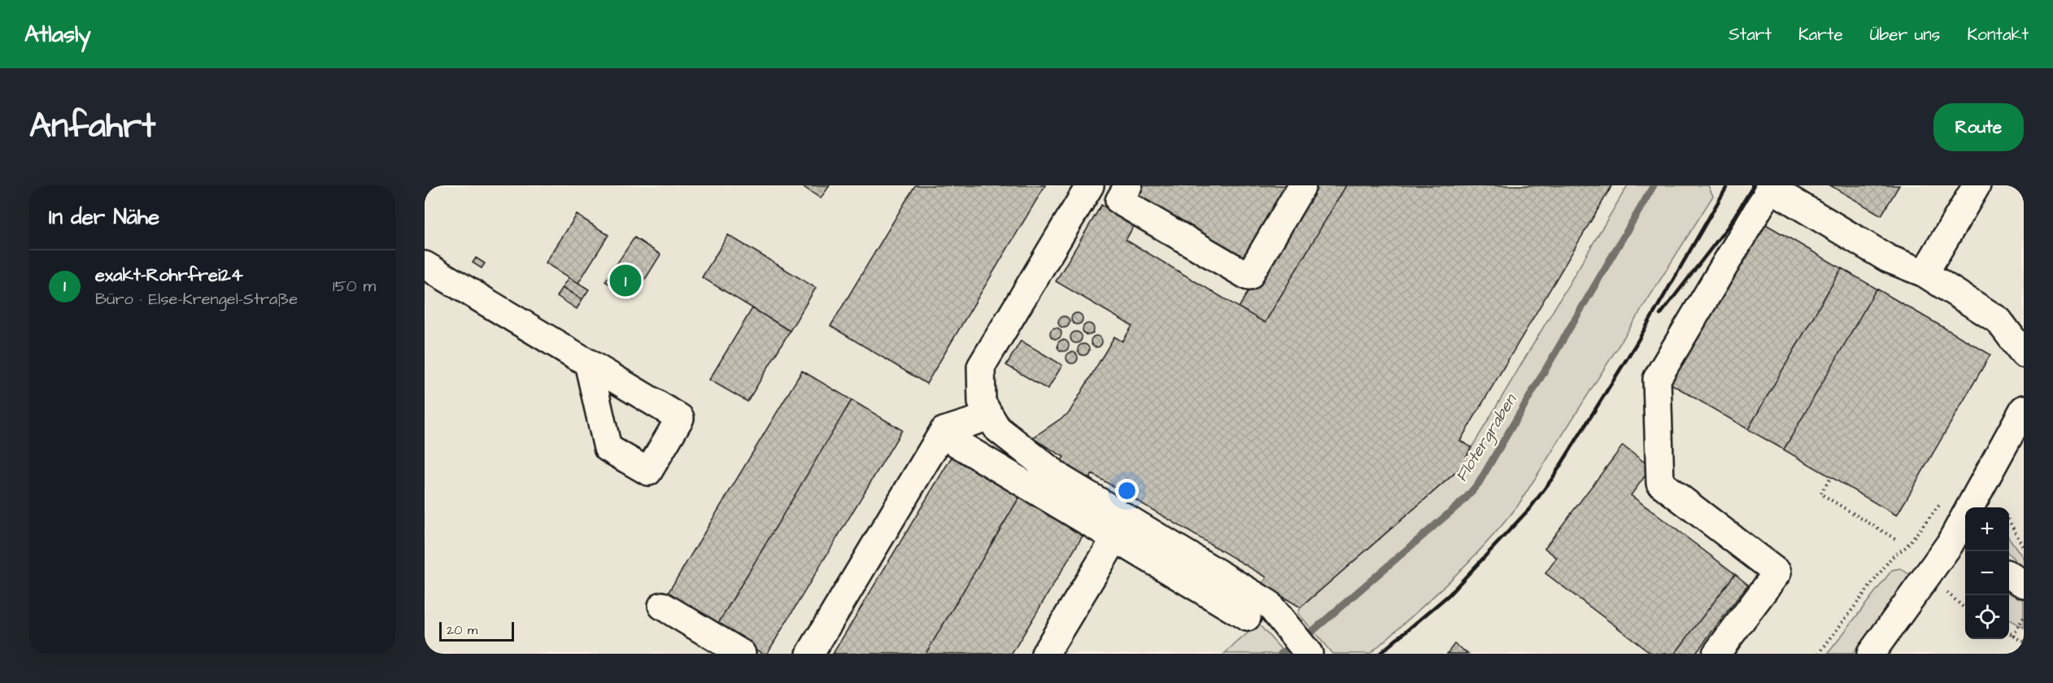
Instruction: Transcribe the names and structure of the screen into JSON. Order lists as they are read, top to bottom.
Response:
{
  "water": ["Flötergraben"],
  "scale_bar": "20 m",
  "page": {
    "header": "Atlasly",
    "nav": [
      "Start",
      "Karte",
      "Über uns",
      "Kontakt"
    ],
    "title": "Anfahrt",
    "buttons": "Route",
    "heading": "In der Nähe",
    "list": [
      {
        "mark": "1",
        "name": "exakt-Rohrfrei24",
        "note": "Büro · Else-Krengel-Straße",
        "value": "150 m"
      }
    ],
    "pins": "1",
    "map_buttons": ["+", "−"],
    "scale": "20 m"
  }
}
